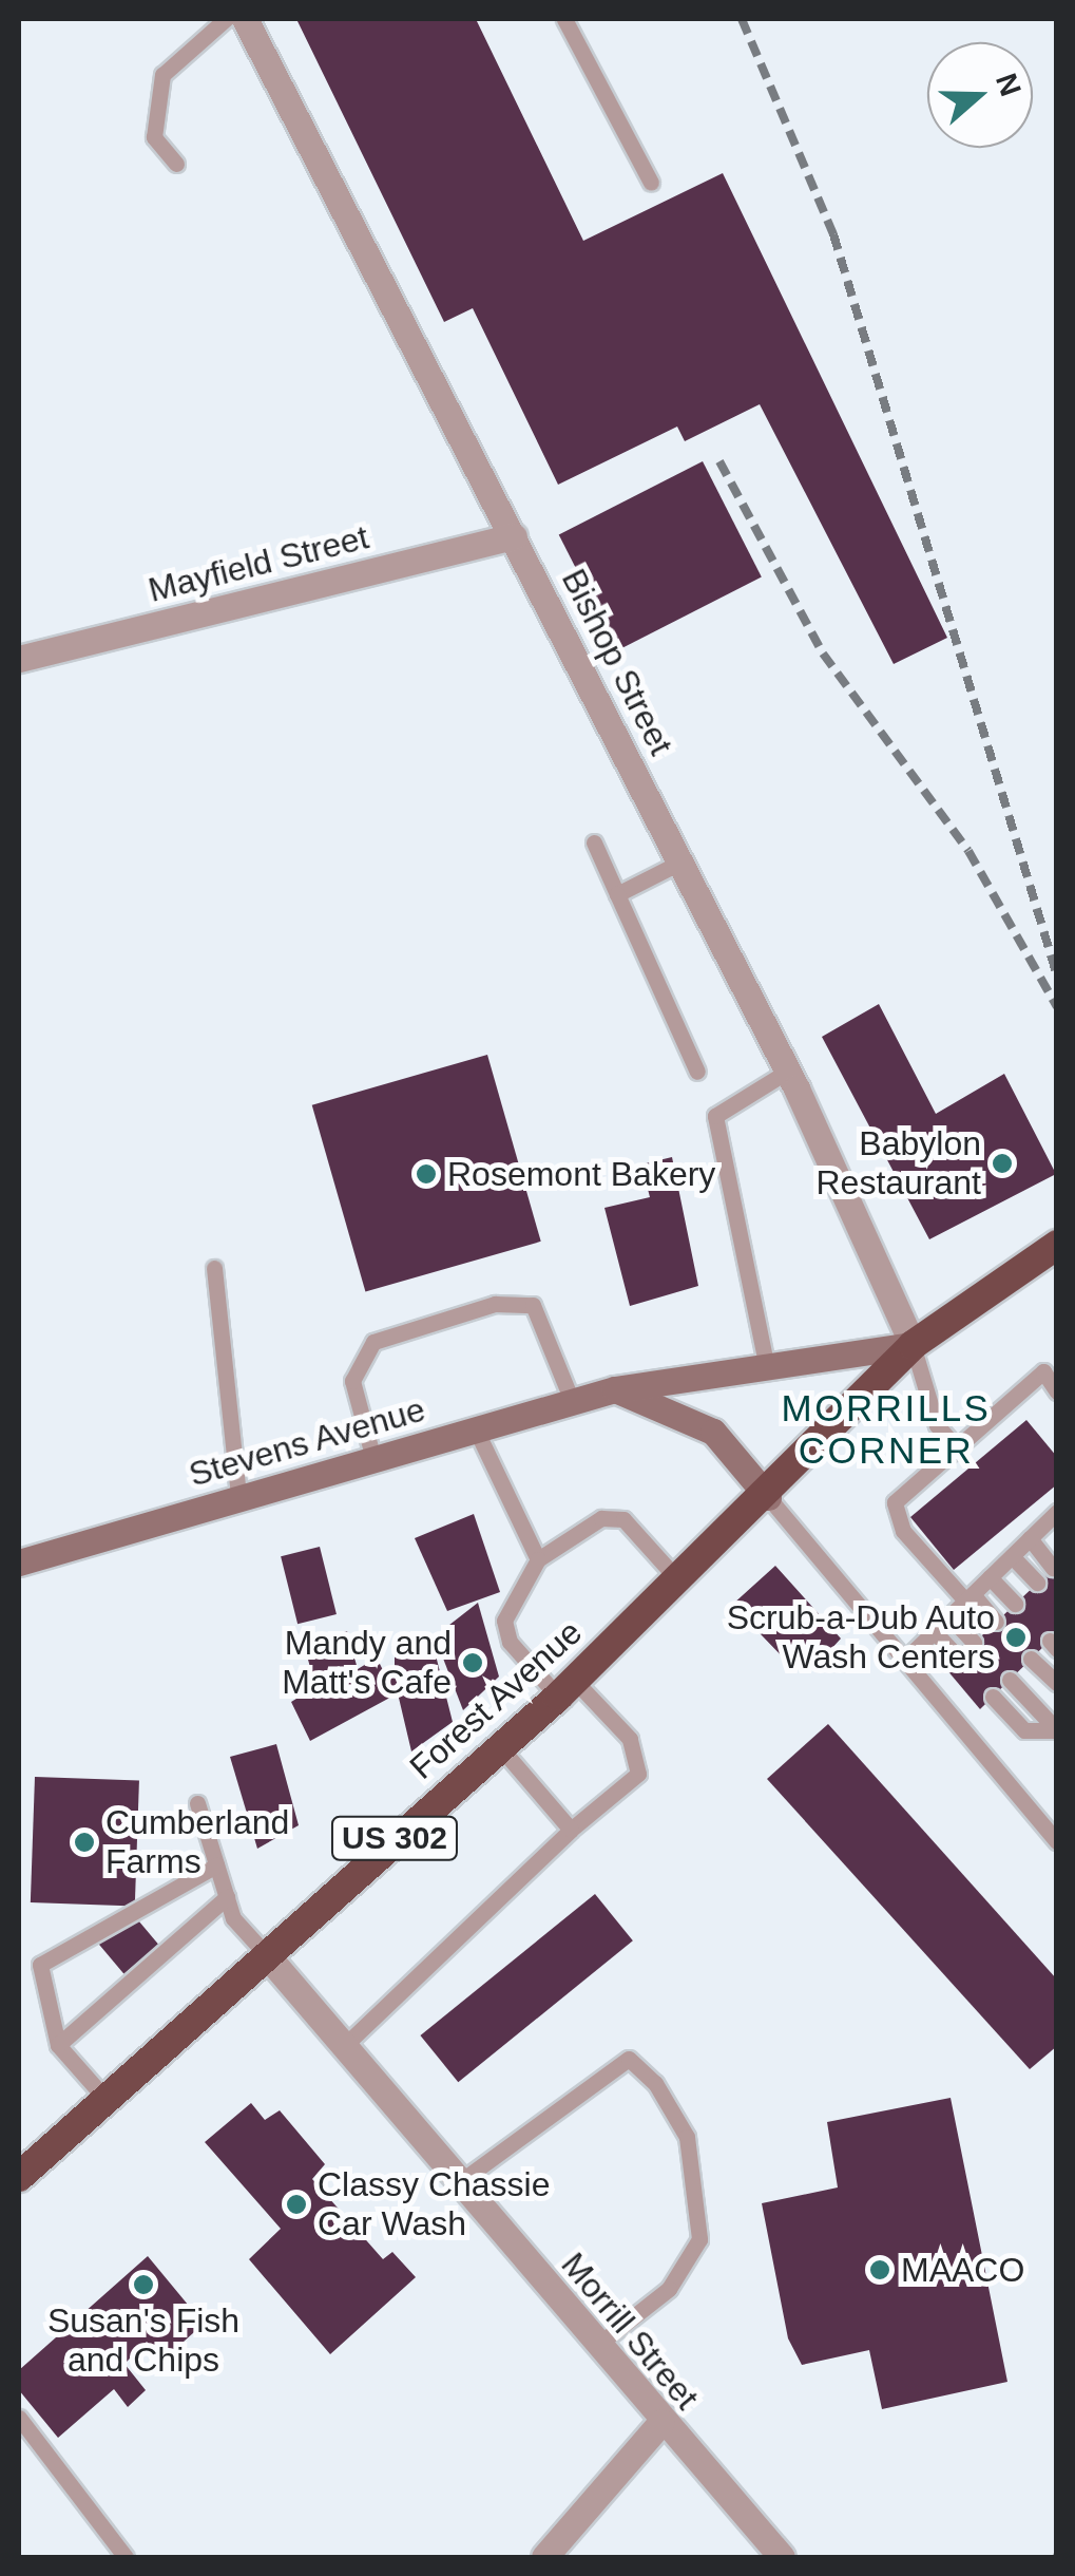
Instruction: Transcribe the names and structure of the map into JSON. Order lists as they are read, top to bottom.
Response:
{
  "streets": {
    "highway": ["Forest Avenue", "US 302"],
    "main road": ["Stevens Avenue"],
    "street": ["Mayfield Street", "Bishop Street", "Morrill Street"]
  },
  "crossings": [
    ["Mayfield Street", "Bishop Street"],
    ["Bishop Street", "Stevens Avenue"],
    ["Bishop Street", "Forest Avenue"],
    ["Bishop Street", "US 302"],
    ["Stevens Avenue", "Forest Avenue"],
    ["Stevens Avenue", "US 302"],
    ["Forest Avenue", "US 302"],
    ["Forest Avenue", "Morrill Street"]
  ],
  "districts": ["MORRILLS CORNER"],
  "places": [
    "Babylon Restaurant",
    "Rosemont Bakery",
    "Scrub-a-Dub Auto Wash Centers",
    "Mandy and Matt's Cafe",
    "Cumberland Farms",
    "Classy Chassie Car Wash",
    "MAACO",
    "Susan's Fish and Chips"
  ],
  "north": "right"
}
